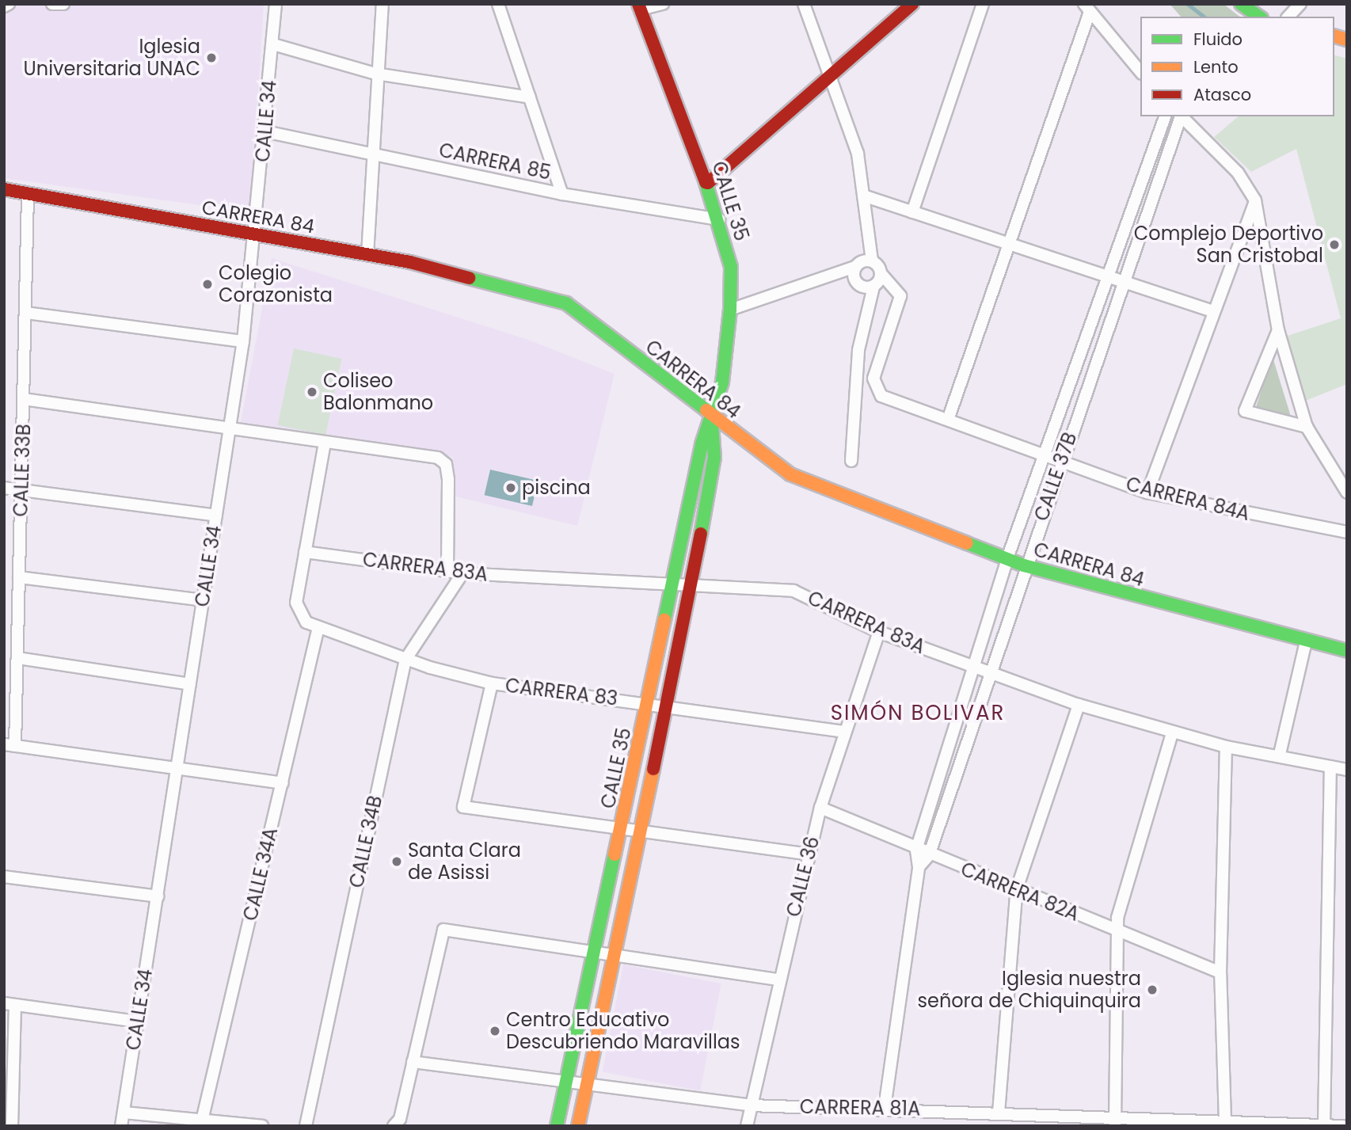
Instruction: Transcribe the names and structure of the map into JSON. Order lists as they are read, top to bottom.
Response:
{
  "streets": {
    "street": [
      "CALLE 34",
      "CARRERA 85",
      "CALLE 35",
      "CARRERA 84",
      "CALLE 33B",
      "CALLE 37B",
      "CARRERA 84A",
      "CARRERA 83A",
      "CARRERA 83",
      "CALLE 34B",
      "CALLE 34A",
      "CALLE 36",
      "CARRERA 82A",
      "CARRERA 81A"
    ]
  },
  "crossings": [
    ["CALLE 34", "CARRERA 85"],
    ["CALLE 34", "CARRERA 84"],
    ["CARRERA 85", "CALLE 35"],
    ["CALLE 35", "CARRERA 84"],
    ["CALLE 35", "CARRERA 83A"],
    ["CALLE 35", "CARRERA 83"],
    ["CALLE 35", "CARRERA 81A"],
    ["CARRERA 84", "CALLE 33B"],
    ["CARRERA 84", "CALLE 37B"],
    ["CALLE 37B", "CARRERA 84A"],
    ["CALLE 37B", "CARRERA 83A"],
    ["CALLE 37B", "CARRERA 82A"],
    ["CALLE 37B", "CARRERA 81A"],
    ["CARRERA 83A", "CARRERA 83"],
    ["CARRERA 83A", "CALLE 34B"],
    ["CARRERA 83A", "CALLE 36"],
    ["CARRERA 83", "CALLE 34B"],
    ["CARRERA 83", "CALLE 34A"],
    ["CARRERA 83", "CALLE 36"],
    ["CALLE 36", "CARRERA 82A"],
    ["CALLE 36", "CARRERA 81A"]
  ],
  "districts": ["SIMÓN BOLIVAR"],
  "places": [
    "Iglesia Universitaria UNAC",
    "Complejo Deportivo San Cristobal",
    "Colegio Corazonista",
    "Coliseo Balonmano",
    "piscina",
    "Santa Clara de Asissi",
    "Iglesia nuestra señora de Chiquinquira",
    "Centro Educativo Descubriendo Maravillas"
  ],
  "legend": ["Fluido", "Lento", "Atasco"]
}
